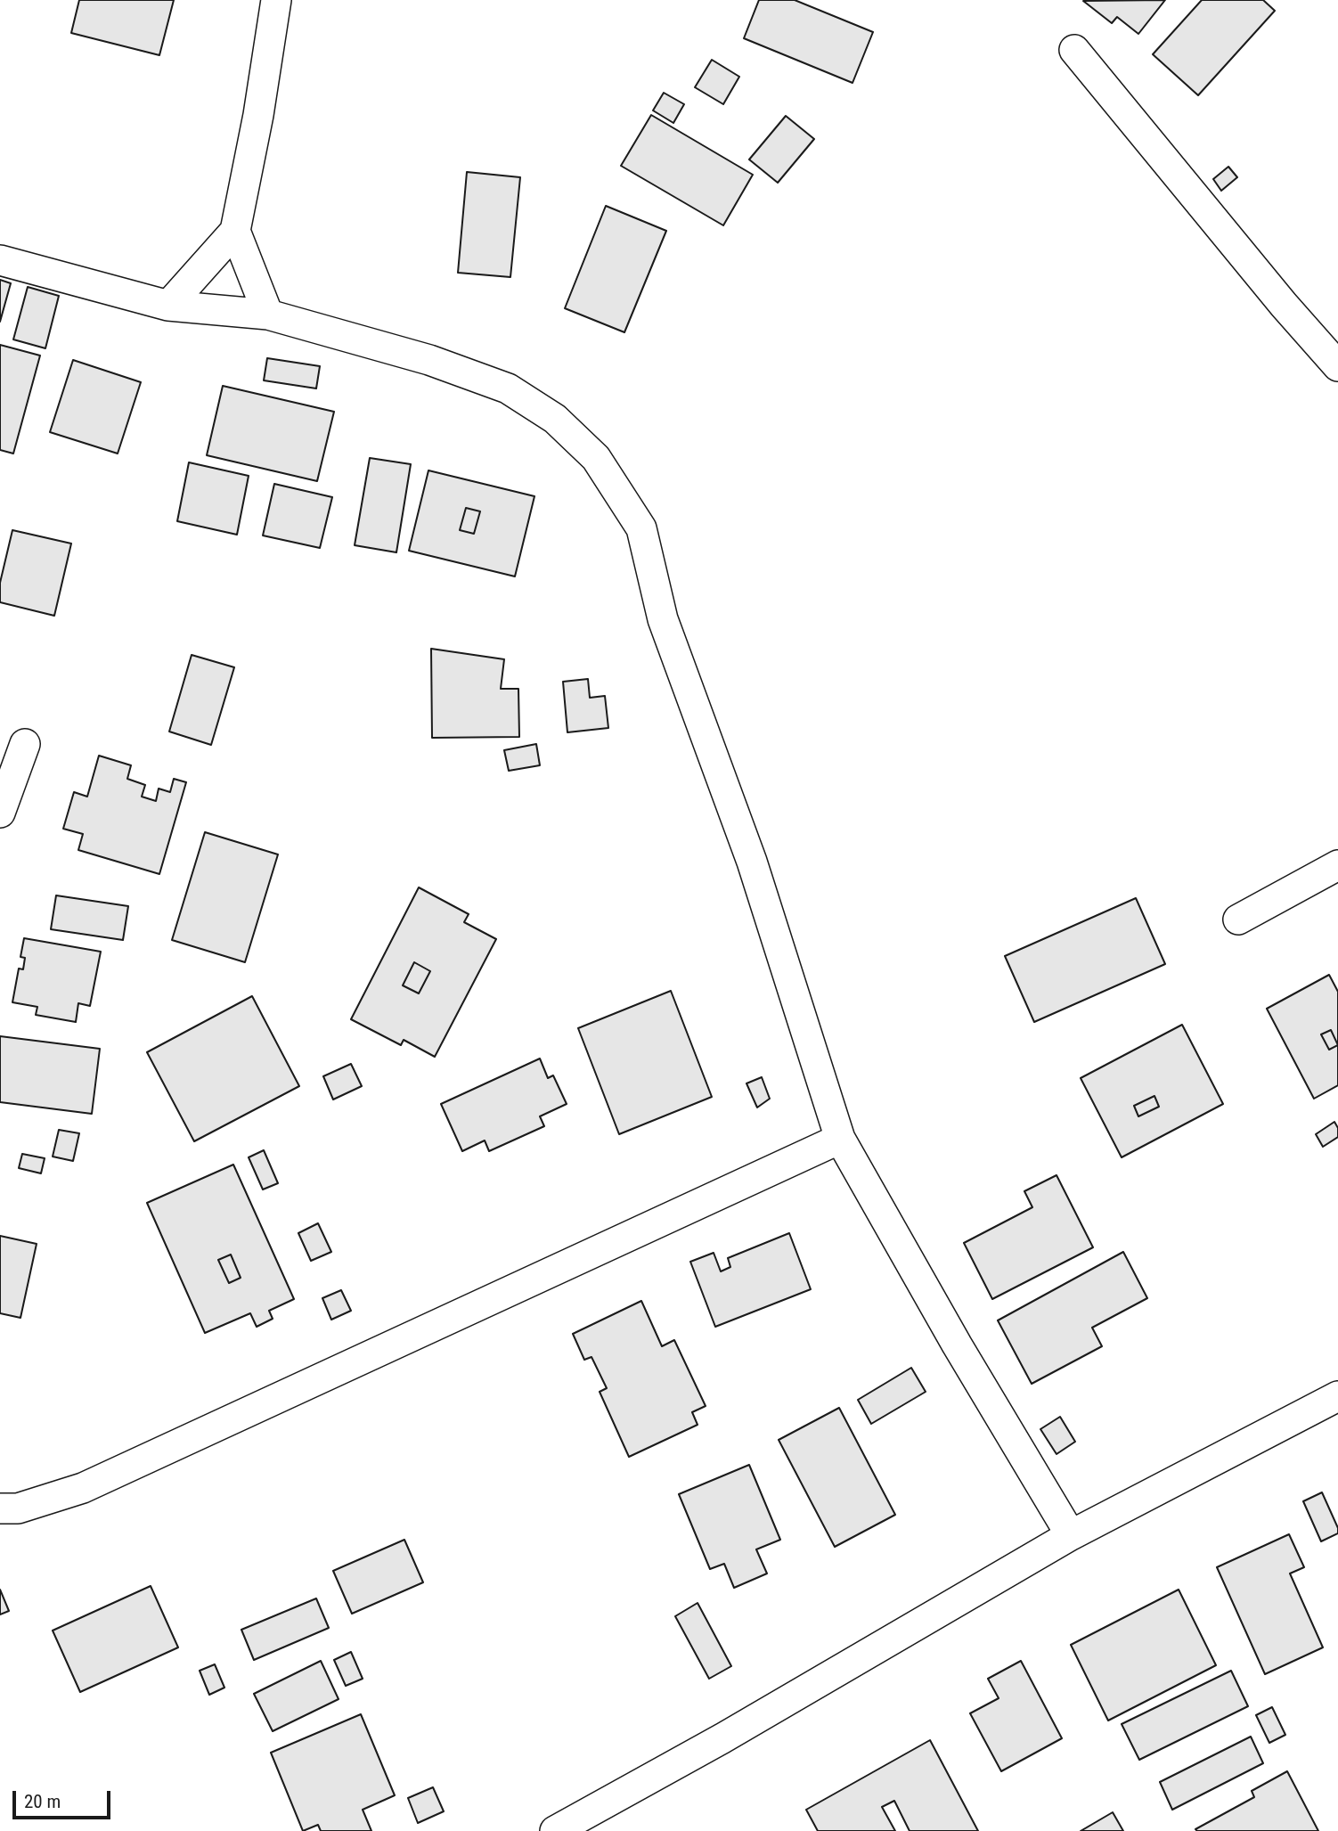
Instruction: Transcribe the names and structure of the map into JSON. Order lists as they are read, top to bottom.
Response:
{
  "scale_bar": "20 m"
}
